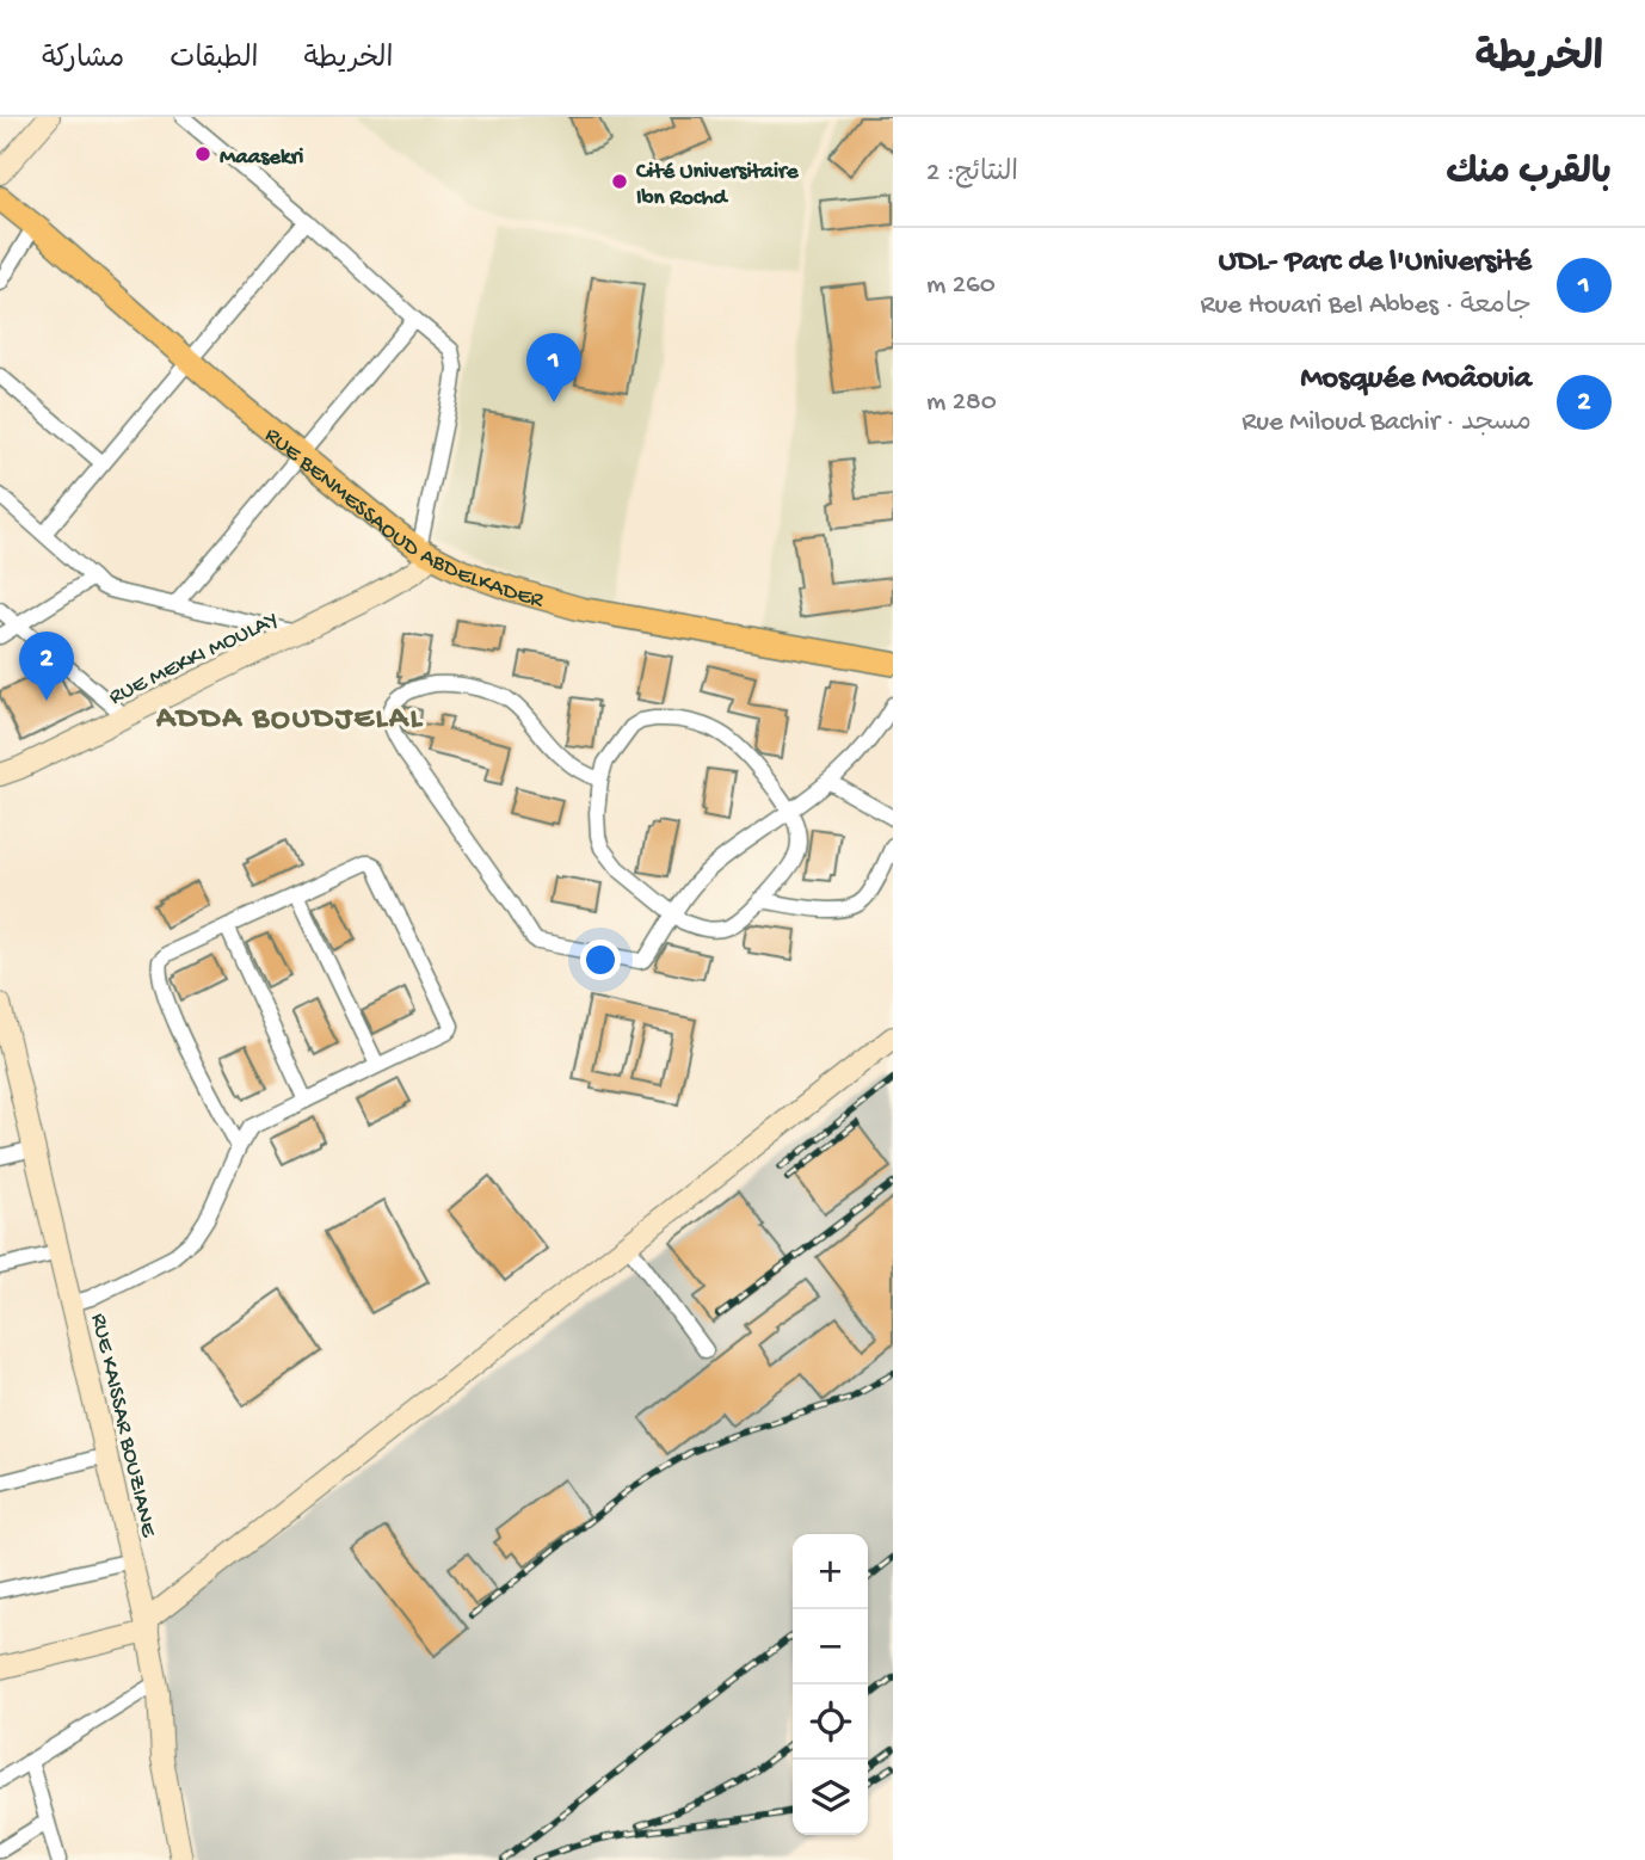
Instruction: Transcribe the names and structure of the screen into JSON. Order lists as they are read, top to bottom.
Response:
{
  "streets": {
    "main road": ["RUE BENMESSAOUD ABDELKADER"],
    "street": ["RUE MEKKI MOULAY", "RUE KAISSAR BOUZIANE"]
  },
  "crossings": [
    ["RUE BENMESSAOUD ABDELKADER", "RUE MEKKI MOULAY"]
  ],
  "districts": ["ADDA BOUDJELAL"],
  "places": ["Maasekri", "Cité Universitaire Ibn Rochd"],
  "page": {
    "header": "الخريطة",
    "nav": ["الخريطة", "الطبقات", "مشاركة"],
    "heading": ["بالقرب منك", "النتائج: 2"],
    "list": [
      {
        "mark": "1",
        "name": "UDL- Parc de l'Université",
        "note": "جامعة · Rue Houari Bel Abbes",
        "value": "260 m"
      },
      {
        "mark": "2",
        "name": "Mosquée Moâouia",
        "note": "مسجد · Rue Miloud Bachir",
        "value": "280 m"
      }
    ],
    "pins": ["1", "2"],
    "map_buttons": ["+", "−"]
  }
}
